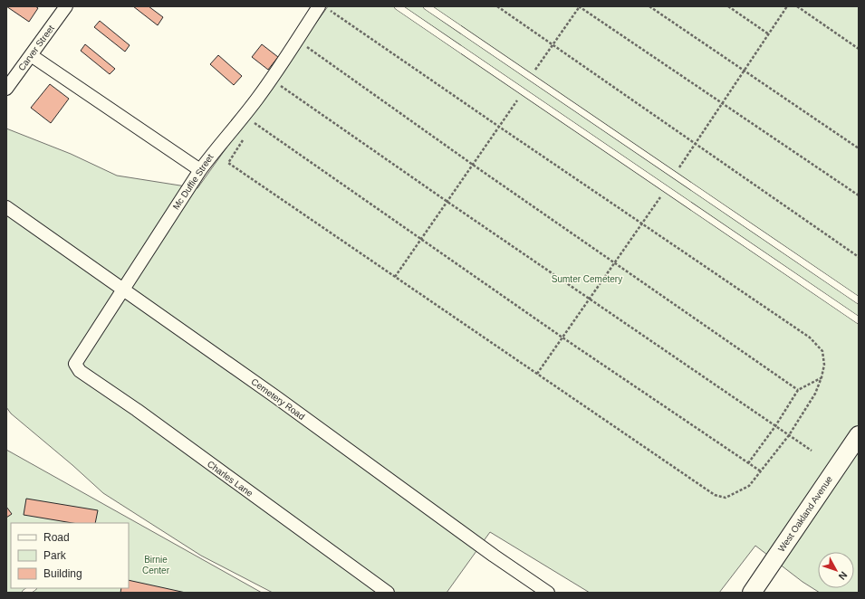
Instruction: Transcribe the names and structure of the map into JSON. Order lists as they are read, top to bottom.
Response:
{
  "streets": {
    "street": [
      "Carver Street",
      "Mc Duffie Street",
      "Cemetery Road",
      "Charles Lane",
      "West Oakland Avenue"
    ]
  },
  "crossings": [
    ["Mc Duffie Street", "Cemetery Road"],
    ["Mc Duffie Street", "Charles Lane"]
  ],
  "parks": ["Sumter Cemetery", "Birnie Center"],
  "legend": ["Road", "Park", "Building"],
  "north": "bottom right"
}
